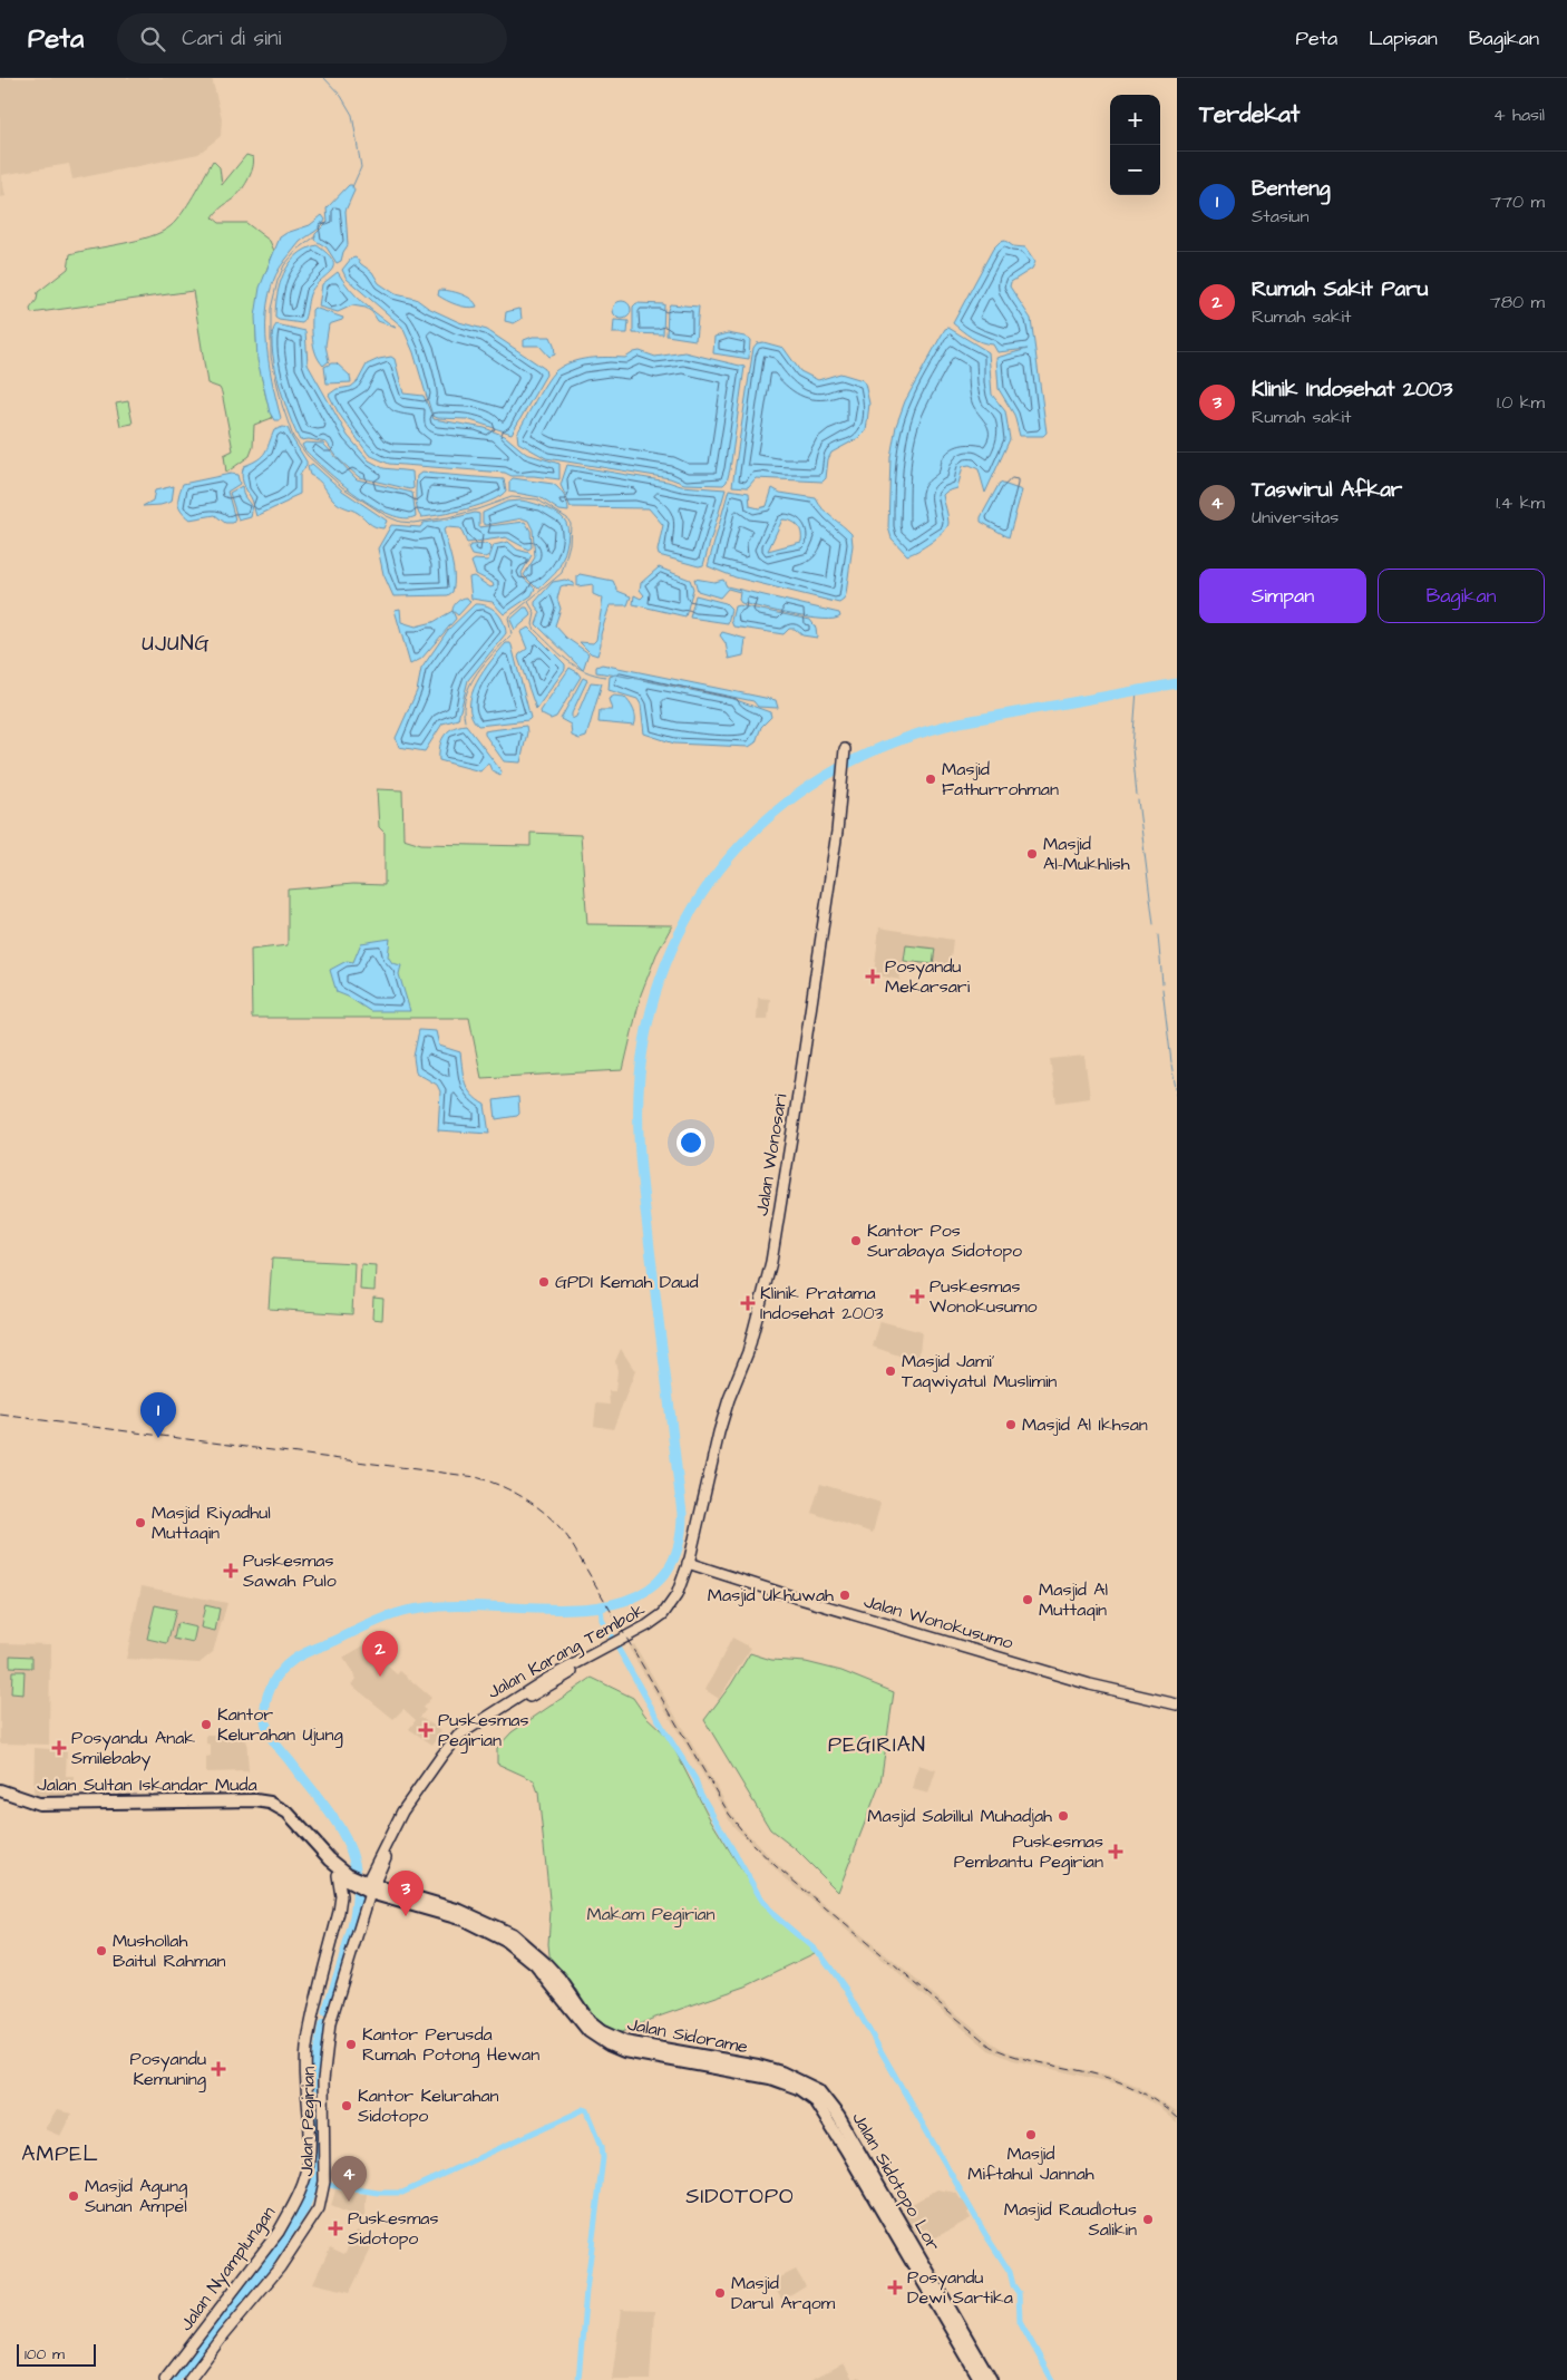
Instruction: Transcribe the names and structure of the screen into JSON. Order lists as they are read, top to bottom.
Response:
{
  "streets": {
    "highway": ["Jalan Sultan Iskandar Muda", "Jalan Sidorame", "Jalan Sidotopo Lor"],
    "main road": [
      "Jalan Wonosari",
      "Jalan Wonokusumo",
      "Jalan Karang Tembok",
      "Jalan Pegirian",
      "Jalan Nyamplungan"
    ]
  },
  "crossings": [
    ["Jalan Wonosari", "Jalan Wonokusumo"],
    ["Jalan Wonosari", "Jalan Karang Tembok"],
    ["Jalan Wonokusumo", "Jalan Karang Tembok"],
    ["Jalan Karang Tembok", "Jalan Sultan Iskandar Muda"],
    ["Jalan Karang Tembok", "Jalan Sidorame"],
    ["Jalan Karang Tembok", "Jalan Pegirian"],
    ["Jalan Sultan Iskandar Muda", "Jalan Sidorame"],
    ["Jalan Sultan Iskandar Muda", "Jalan Pegirian"],
    ["Jalan Sultan Iskandar Muda", "Jalan Nyamplungan"],
    ["Jalan Sidorame", "Jalan Pegirian"],
    ["Jalan Sidorame", "Jalan Sidotopo Lor"]
  ],
  "districts": [
    "UJUNG",
    "PEGIRIAN",
    "AMPEL",
    "SIDOTOPO"
  ],
  "parks": ["Makam Pegirian"],
  "places": {
    "other": [
      "Masjid Fathurrohman",
      "Masjid Al-Mukhlish",
      "Kantor Pos Surabaya Sidotopo",
      "GPDI Kemah Daud",
      "Masjid Jami' Taqwiyatul Muslimin",
      "Masjid Al Ikhsan",
      "Masjid Riyadhul Muttaqin",
      "Masjid Ukhuwah",
      "Masjid Al Muttaqin",
      "Kantor Kelurahan Ujung",
      "Masjid Sabillul Muhadjah",
      "Mushollah Baitul Rahman",
      "Kantor Perusda Rumah Potong Hewan",
      "Kantor Kelurahan Sidotopo",
      "Masjid Miftahul Jannah",
      "Masjid Agung Sunan Ampel",
      "Masjid Raudlotus Salikin",
      "Masjid Darul Arqom"
    ],
    "health": [
      "Posyandu Mekarsari",
      "Puskesmas Wonokusumo",
      "Klinik Pratama Indosehat 2003",
      "Puskesmas Sawah Pulo",
      "Puskesmas Pegirian",
      "Posyandu Anak Smilebaby",
      "Puskesmas Pembantu Pegirian",
      "Posyandu Kemuning",
      "Puskesmas Sidotopo",
      "Posyandu Dewi Sartika"
    ]
  },
  "scale_bar": "100 m",
  "page": {
    "header": "Peta",
    "search": "Cari di sini",
    "nav": ["Peta", "Lapisan", "Bagikan"],
    "heading": ["Terdekat", "4 hasil"],
    "map_buttons": ["+", "−"],
    "list": [
      {
        "mark": "1",
        "name": "Benteng",
        "note": "Stasiun",
        "value": "770 m"
      },
      {
        "mark": "2",
        "name": "Rumah Sakit Paru",
        "note": "Rumah sakit",
        "value": "780 m"
      },
      {
        "mark": "3",
        "name": "Klinik Indosehat 2003",
        "note": "Rumah sakit",
        "value": "1.0 km"
      },
      {
        "mark": "4",
        "name": "Taswirul Afkar",
        "note": "Universitas",
        "value": "1.4 km"
      }
    ],
    "buttons": ["Simpan", "Bagikan"],
    "pins": [
      "1",
      "2",
      "3",
      "4"
    ],
    "scale": "100 m"
  }
}
